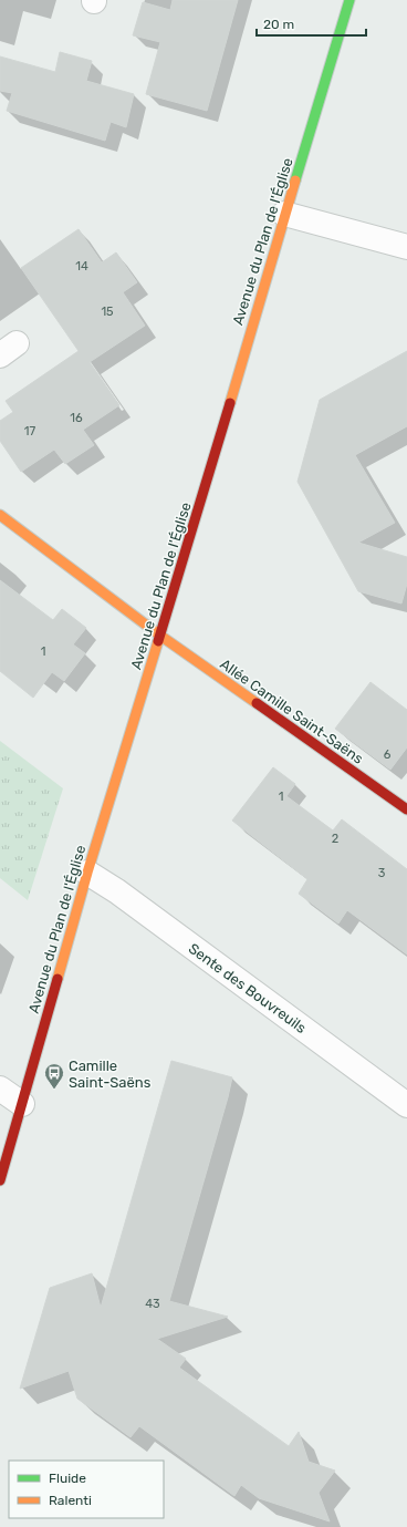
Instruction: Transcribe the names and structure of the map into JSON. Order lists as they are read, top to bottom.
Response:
{
  "streets": {
    "street": ["Avenue du Plan de l'Église", "Allée Camille Saint-Saëns", "Sente des Bouvreuils"]
  },
  "crossings": [
    ["Avenue du Plan de l'Église", "Allée Camille Saint-Saëns"],
    ["Avenue du Plan de l'Église", "Sente des Bouvreuils"]
  ],
  "places": {
    "bus stop": ["Camille Saint-Saëns"]
  },
  "house_numbers": [
    "14",
    "15",
    "16",
    "17",
    "1",
    "6",
    "1",
    "2",
    "3",
    "43"
  ],
  "legend": ["Fluide", "Ralenti"],
  "scale_bar": "20 m"
}
